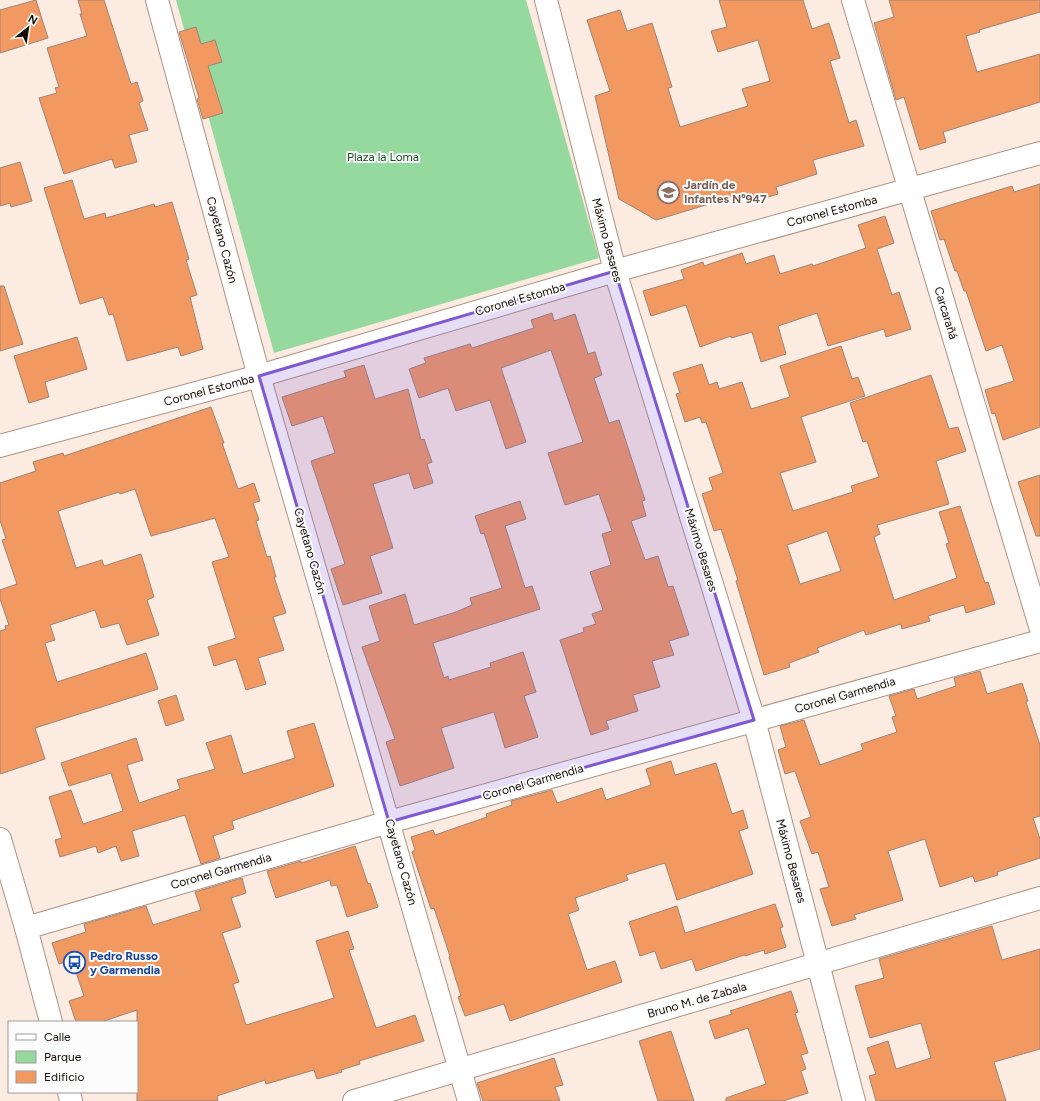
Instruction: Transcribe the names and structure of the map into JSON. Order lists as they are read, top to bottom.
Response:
{
  "streets": {
    "street": [
      "Coronel Estomba",
      "Cayetano Cazón",
      "Máximo Besares",
      "Carcarañá",
      "Coronel Garmendia",
      "Bruno M. de Zabala"
    ]
  },
  "crossings": [
    ["Coronel Estomba", "Cayetano Cazón"],
    ["Coronel Estomba", "Máximo Besares"],
    ["Coronel Estomba", "Carcarañá"],
    ["Cayetano Cazón", "Coronel Garmendia"],
    ["Cayetano Cazón", "Bruno M. de Zabala"],
    ["Máximo Besares", "Coronel Garmendia"],
    ["Máximo Besares", "Bruno M. de Zabala"]
  ],
  "parks": ["Plaza la Loma"],
  "places": {
    "school or university": ["Jardín de Infantes Nº947"],
    "bus stop": ["Pedro Russo y Garmendia"]
  },
  "legend": ["Calle", "Parque", "Edificio"],
  "north": "top right"
}
